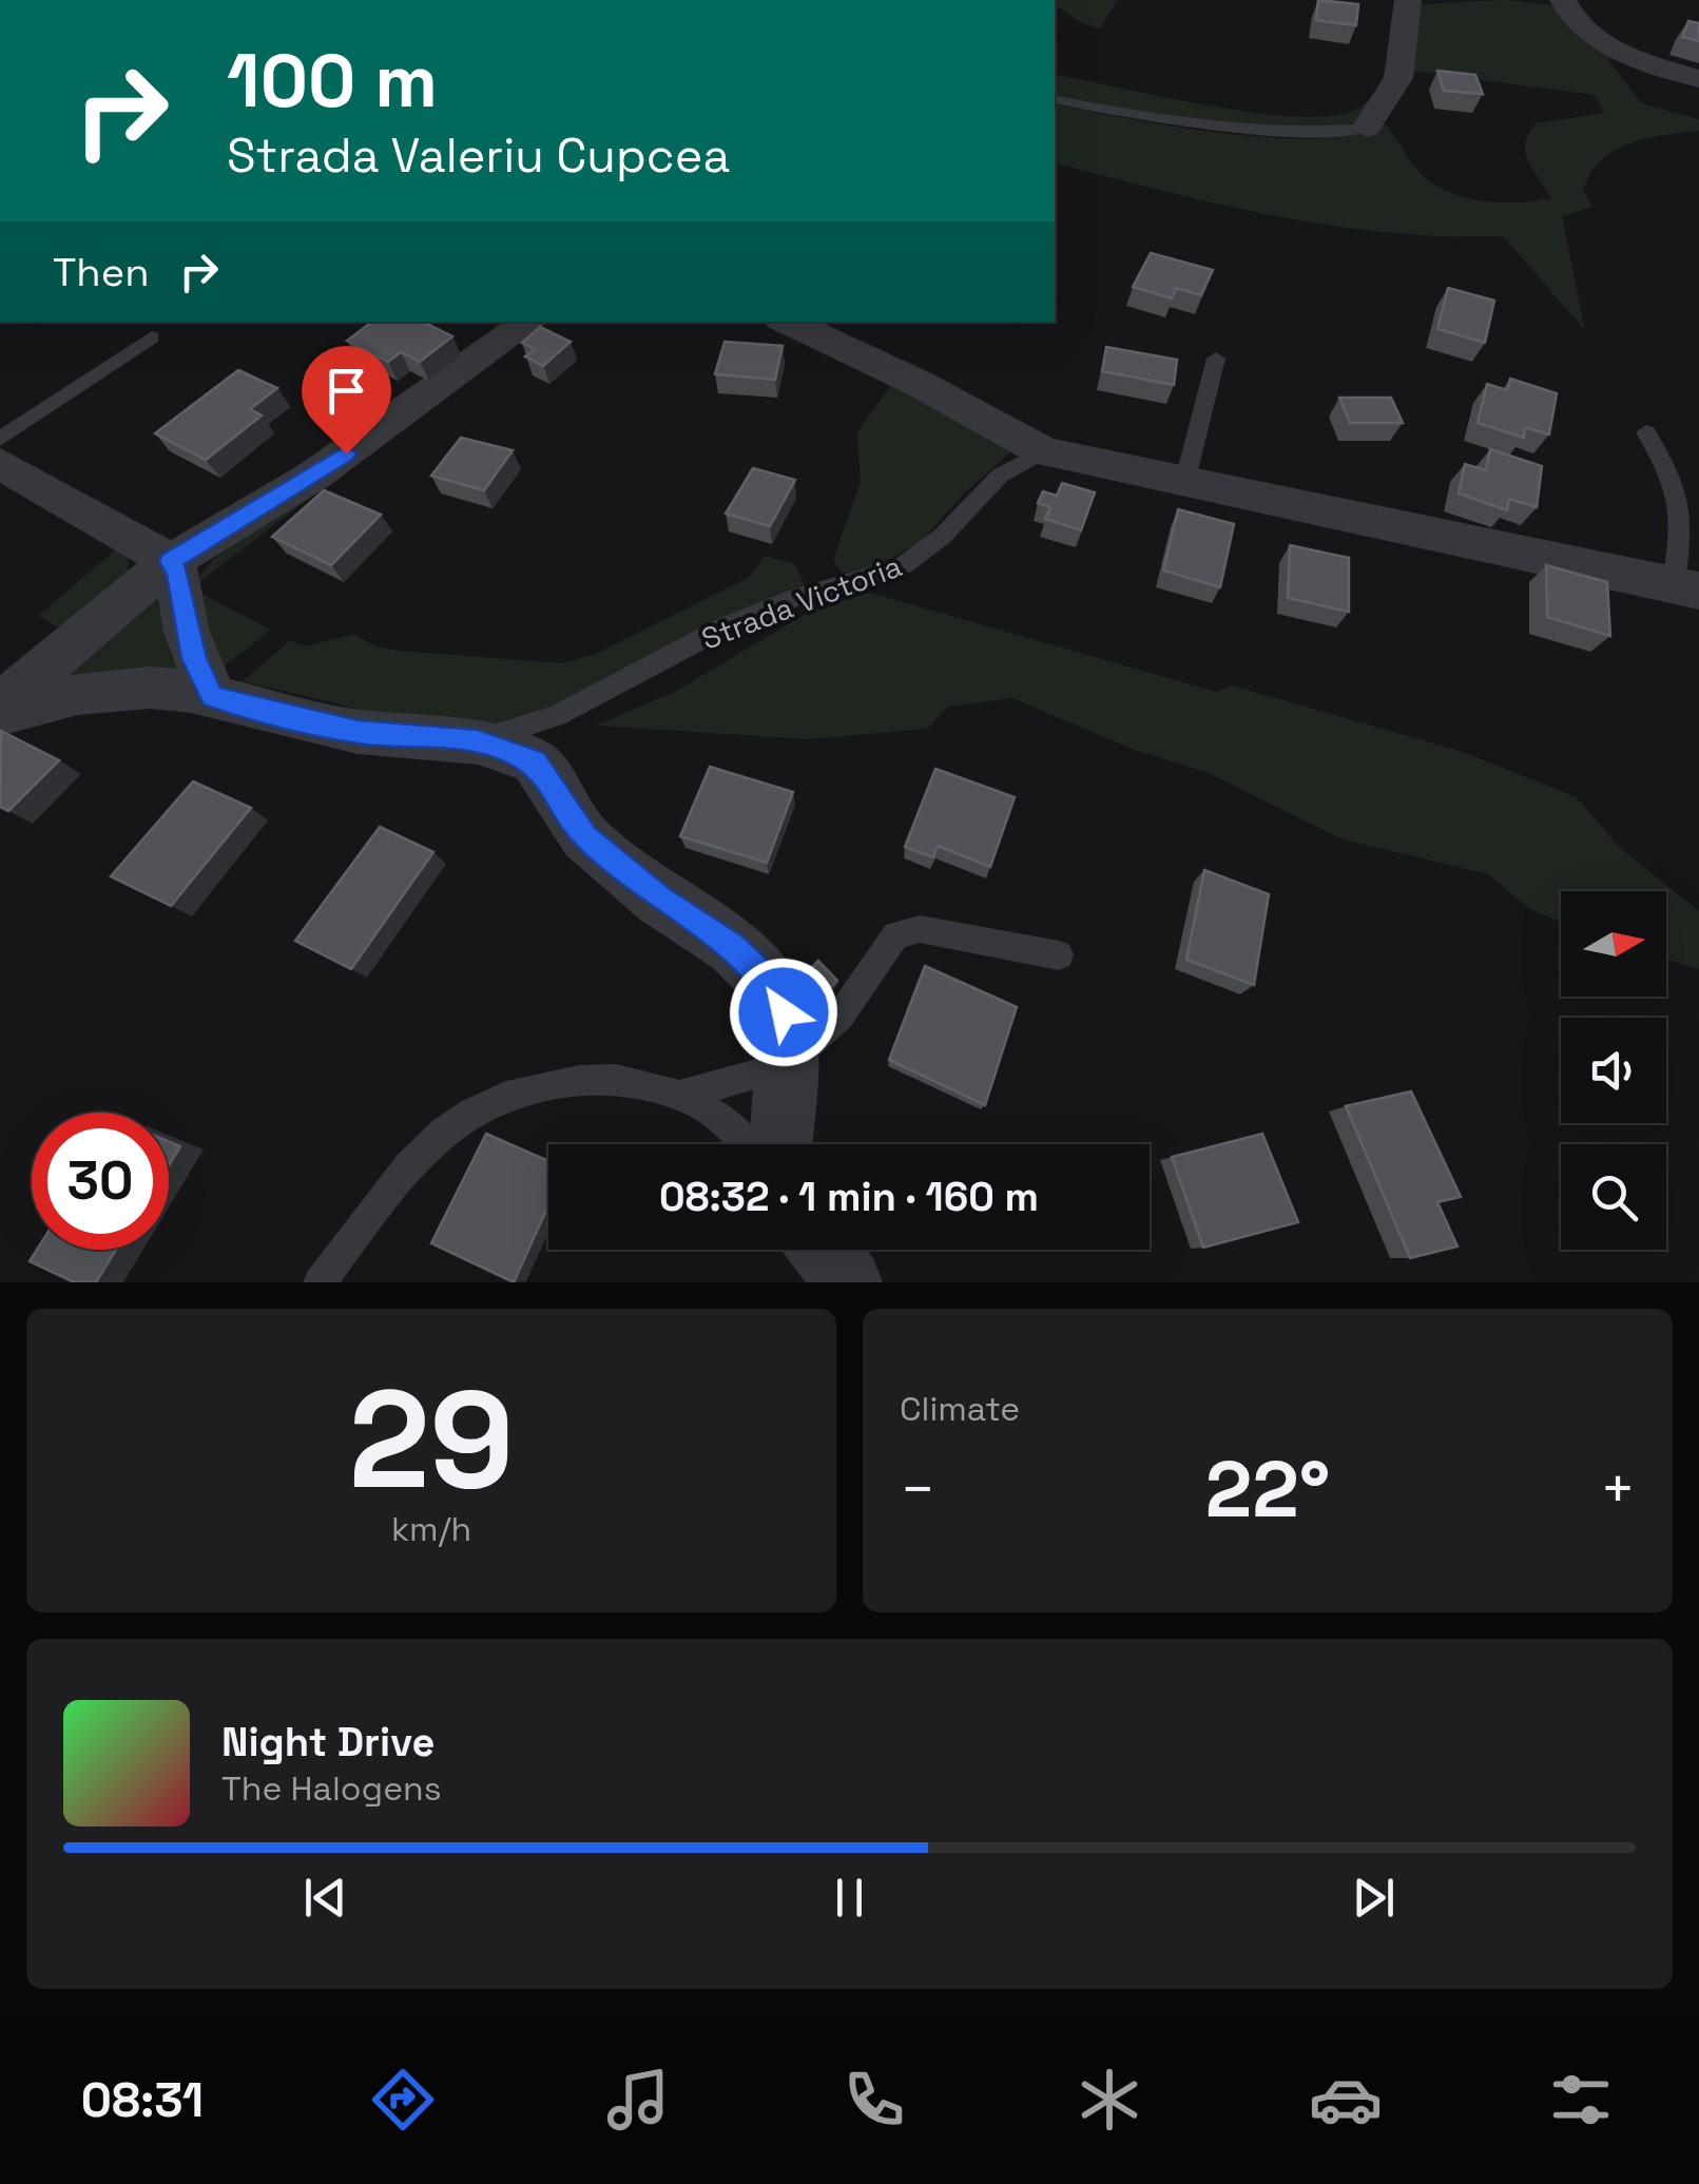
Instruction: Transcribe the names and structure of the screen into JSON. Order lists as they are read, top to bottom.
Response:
{
  "streets": {
    "lane": ["Strada Victoria"]
  },
  "north": "right",
  "page": {
    "turn": ["100 m", "Strada Valeriu Cupcea"],
    "then": "Then",
    "limit": "30",
    "trip": "08:32 · 1 min · 160 m",
    "tile": [
      ["29", "km/h"],
      "Climate"
    ],
    "heat": ["−", "22°", "+"],
    "song": ["Night Drive", "The Halogens"],
    "tabs": "08:31"
  }
}
